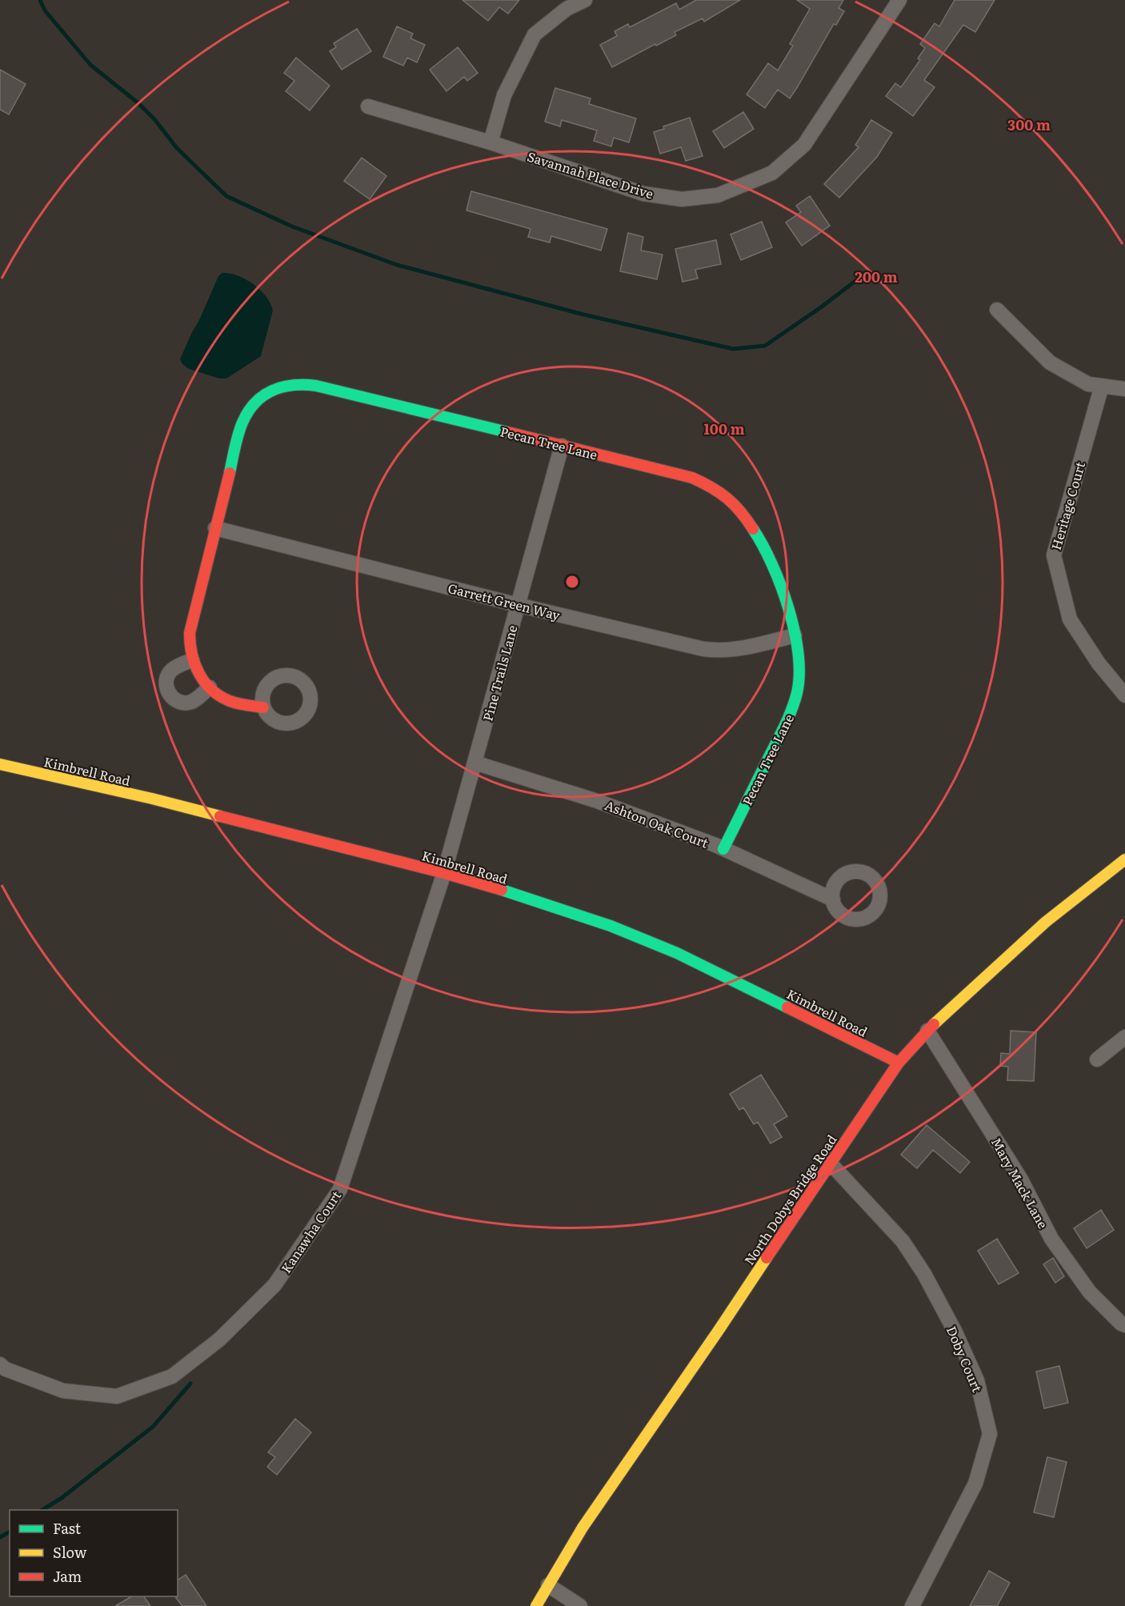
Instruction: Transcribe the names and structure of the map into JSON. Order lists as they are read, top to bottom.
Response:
{
  "streets": {
    "street": [
      "Savannah Place Drive",
      "Pecan Tree Lane",
      "Heritage Court",
      "Garrett Green Way",
      "Pine Trails Lane",
      "Kimbrell Road",
      "Ashton Oak Court",
      "Mary Mack Lane",
      "North Dobys Bridge Road",
      "Kanawha Court",
      "Doby Court"
    ]
  },
  "crossings": [
    ["Pecan Tree Lane", "Garrett Green Way"],
    ["Pecan Tree Lane", "Pine Trails Lane"],
    ["Pecan Tree Lane", "Ashton Oak Court"],
    ["Garrett Green Way", "Pine Trails Lane"],
    ["Pine Trails Lane", "Kimbrell Road"],
    ["Pine Trails Lane", "Ashton Oak Court"],
    ["Pine Trails Lane", "Kanawha Court"],
    ["Kimbrell Road", "North Dobys Bridge Road"],
    ["Kimbrell Road", "Kanawha Court"],
    ["Mary Mack Lane", "North Dobys Bridge Road"],
    ["North Dobys Bridge Road", "Doby Court"]
  ],
  "legend": ["Fast", "Slow", "Jam"],
  "rings": ["300 m", "200 m", "100 m"]
}
